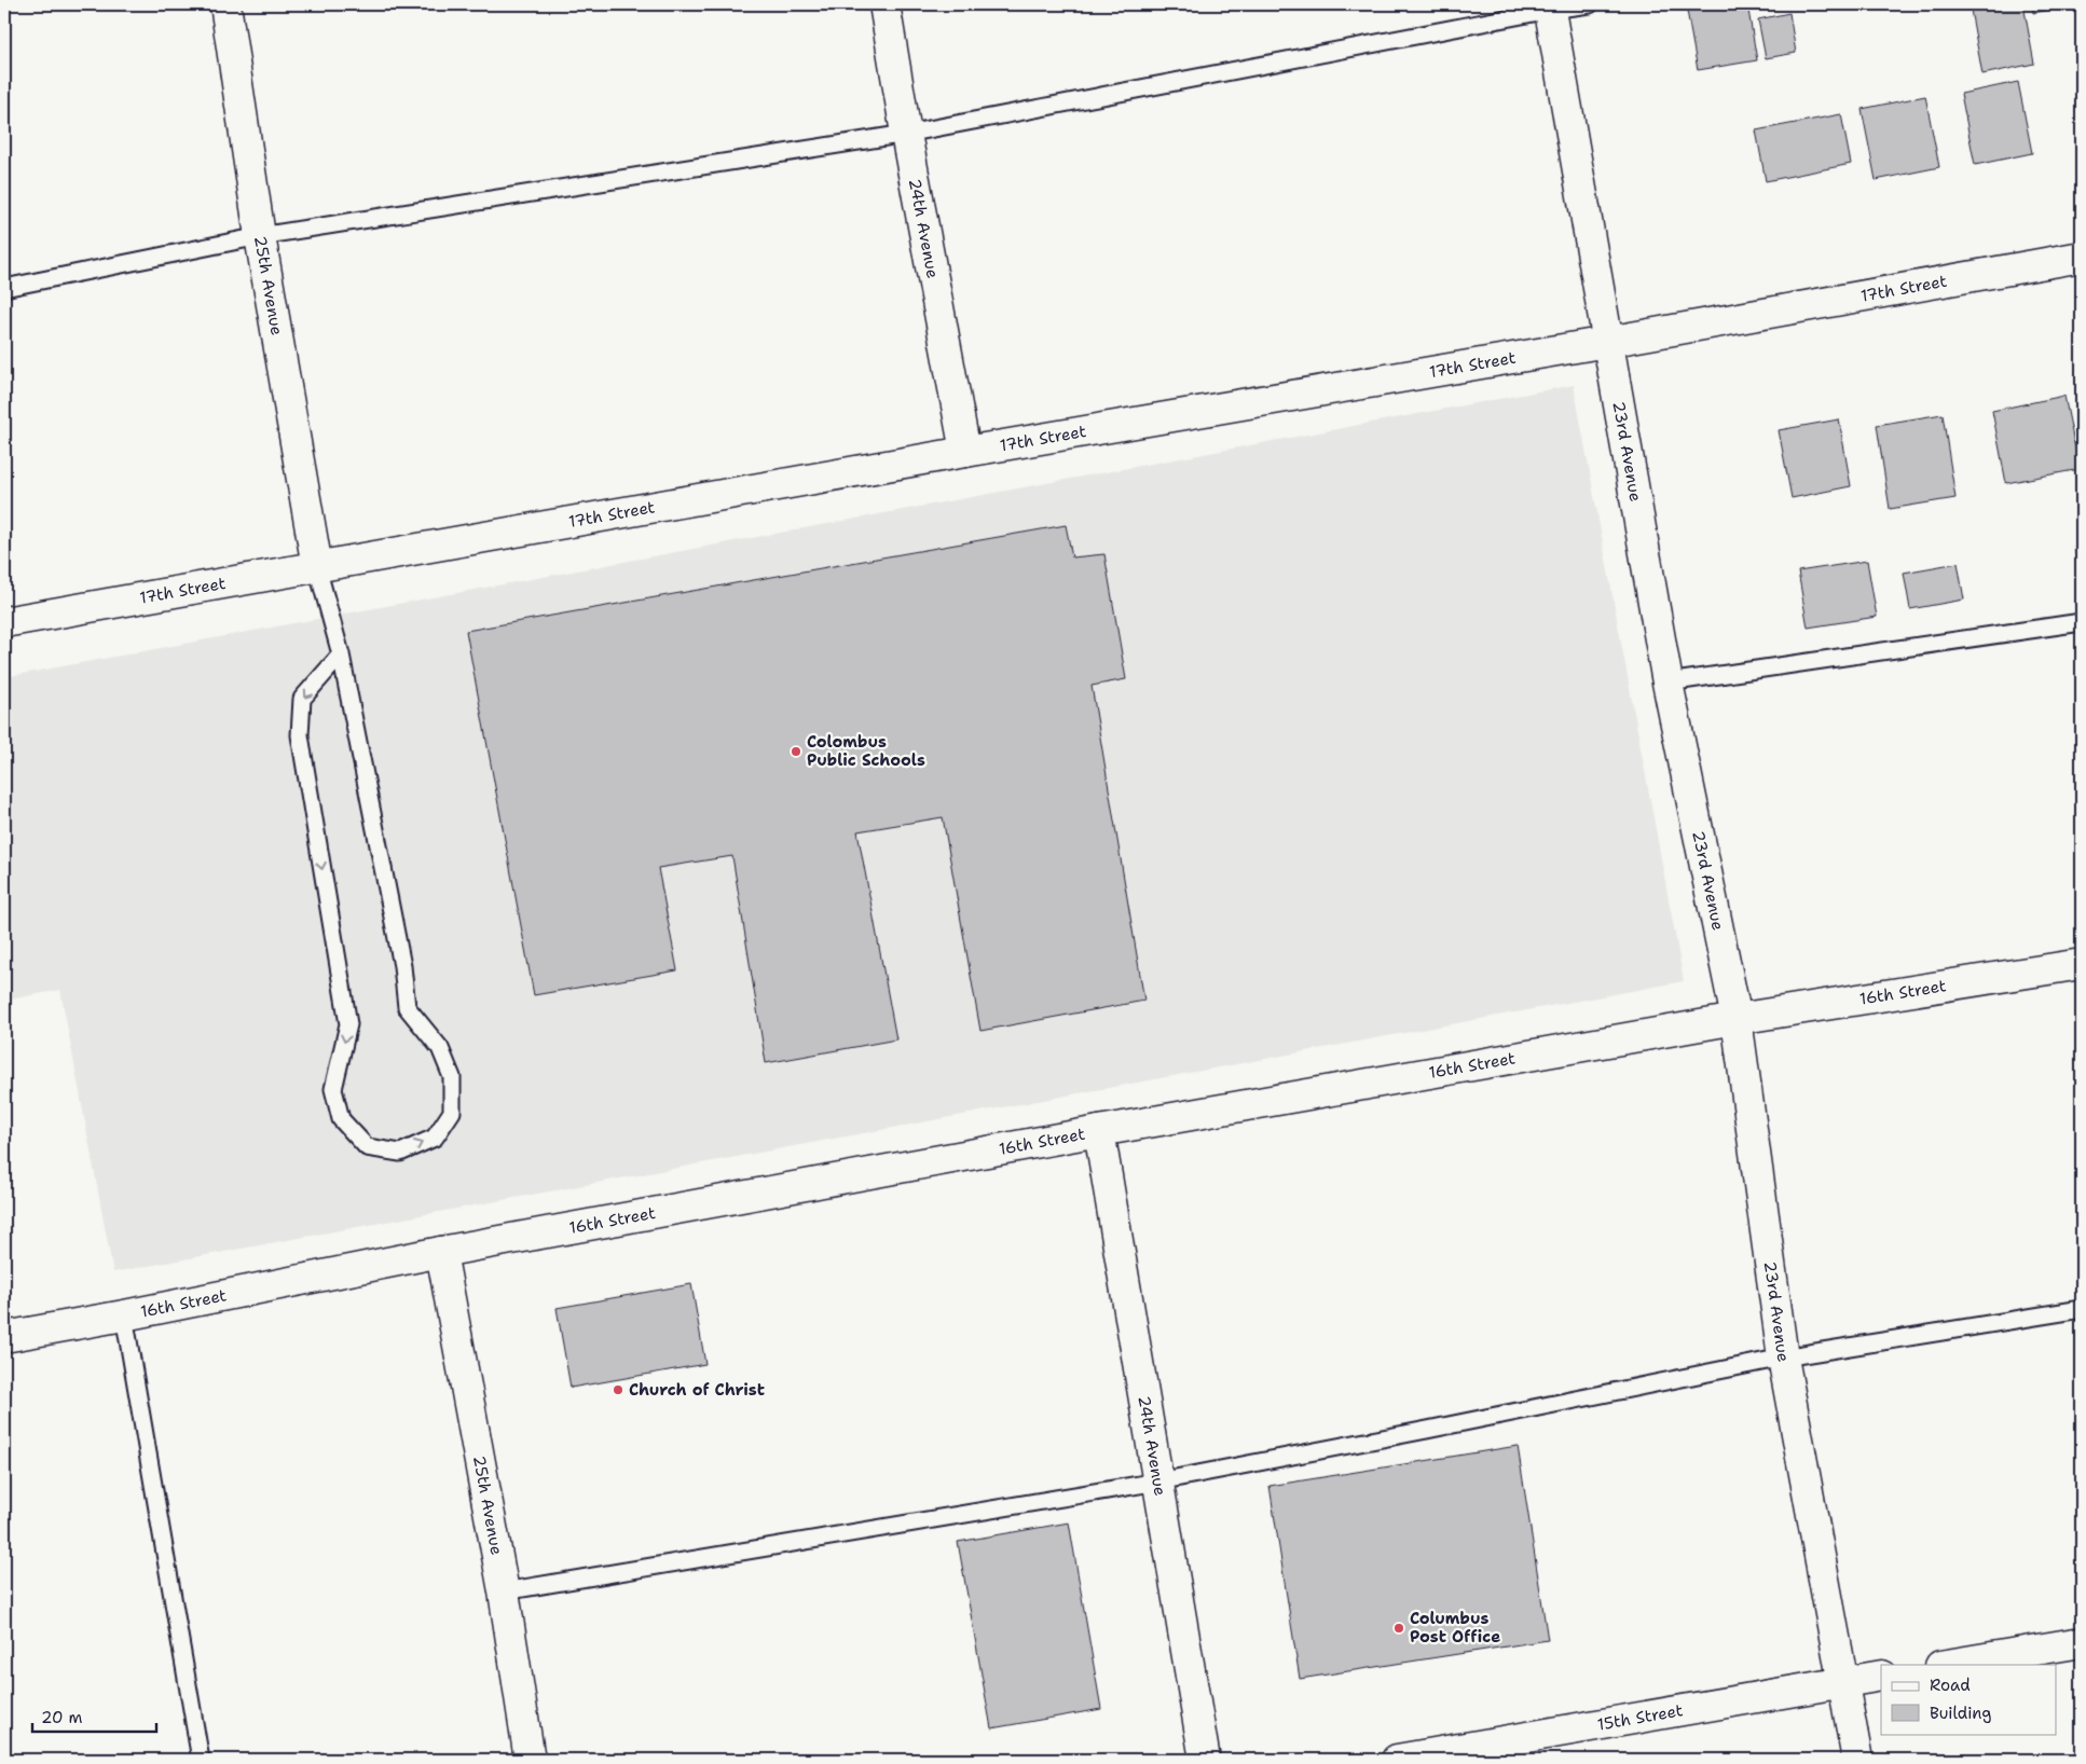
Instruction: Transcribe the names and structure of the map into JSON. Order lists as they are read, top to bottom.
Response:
{
  "streets": {
    "street": [
      "24th Avenue",
      "25th Avenue",
      "17th Street",
      "23rd Avenue",
      "16th Street",
      "15th Street"
    ]
  },
  "crossings": [
    ["24th Avenue", "17th Street"],
    ["24th Avenue", "16th Street"],
    ["25th Avenue", "17th Street"],
    ["25th Avenue", "16th Street"],
    ["17th Street", "23rd Avenue"],
    ["23rd Avenue", "16th Street"],
    ["23rd Avenue", "15th Street"]
  ],
  "places": ["Colombus Public Schools", "Church of Christ", "Columbus Post Office"],
  "legend": ["Road", "Building"],
  "scale_bar": "20 m"
}
